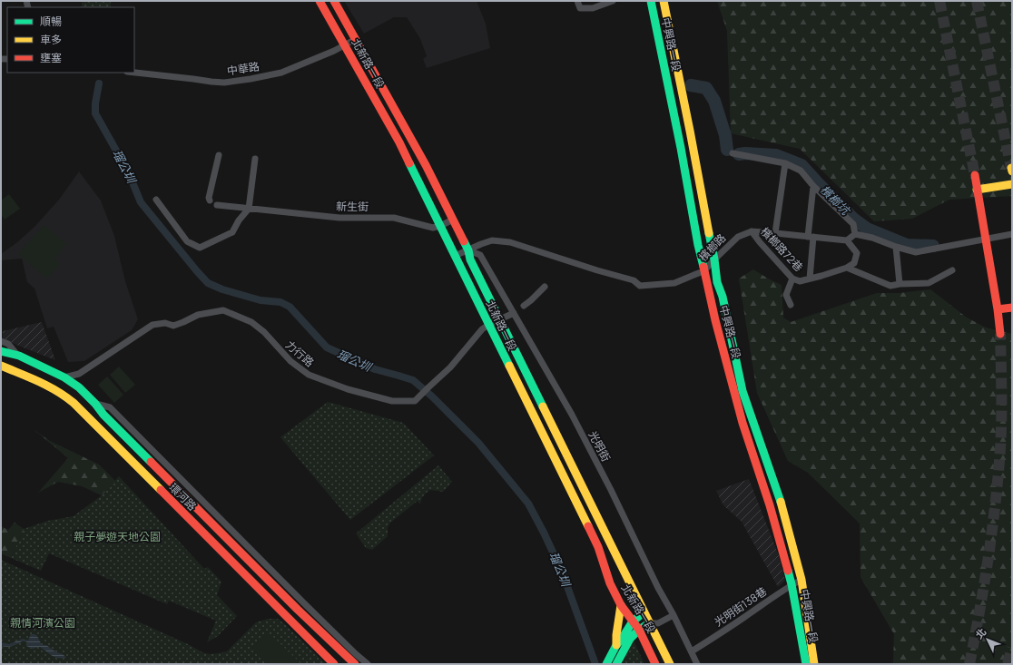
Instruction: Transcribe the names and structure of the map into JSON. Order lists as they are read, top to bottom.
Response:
{
  "streets": {
    "main road": ["中興路一段", "北新路一段", "環河路"],
    "street": [
      "中華路",
      "新生街",
      "檳榔路",
      "檳榔路72巷",
      "力行路",
      "光明街",
      "光明街138巷"
    ]
  },
  "crossings": [
    ["中興路一段", "檳榔路"],
    ["中興路一段", "光明街138巷"],
    ["北新路一段", "中華路"],
    ["北新路一段", "新生街"],
    ["北新路一段", "檳榔路"],
    ["北新路一段", "力行路"],
    ["北新路一段", "光明街"],
    ["檳榔路", "檳榔路72巷"],
    ["檳榔路", "光明街"],
    ["力行路", "光明街"],
    ["力行路", "環河路"],
    ["光明街", "光明街138巷"]
  ],
  "water": ["瑠公圳", "檳榔坑"],
  "parks": ["親子夢遊天地公園", "親情河濱公園"],
  "legend": ["順暢", "車多", "壅塞"],
  "north": "top left"
}
